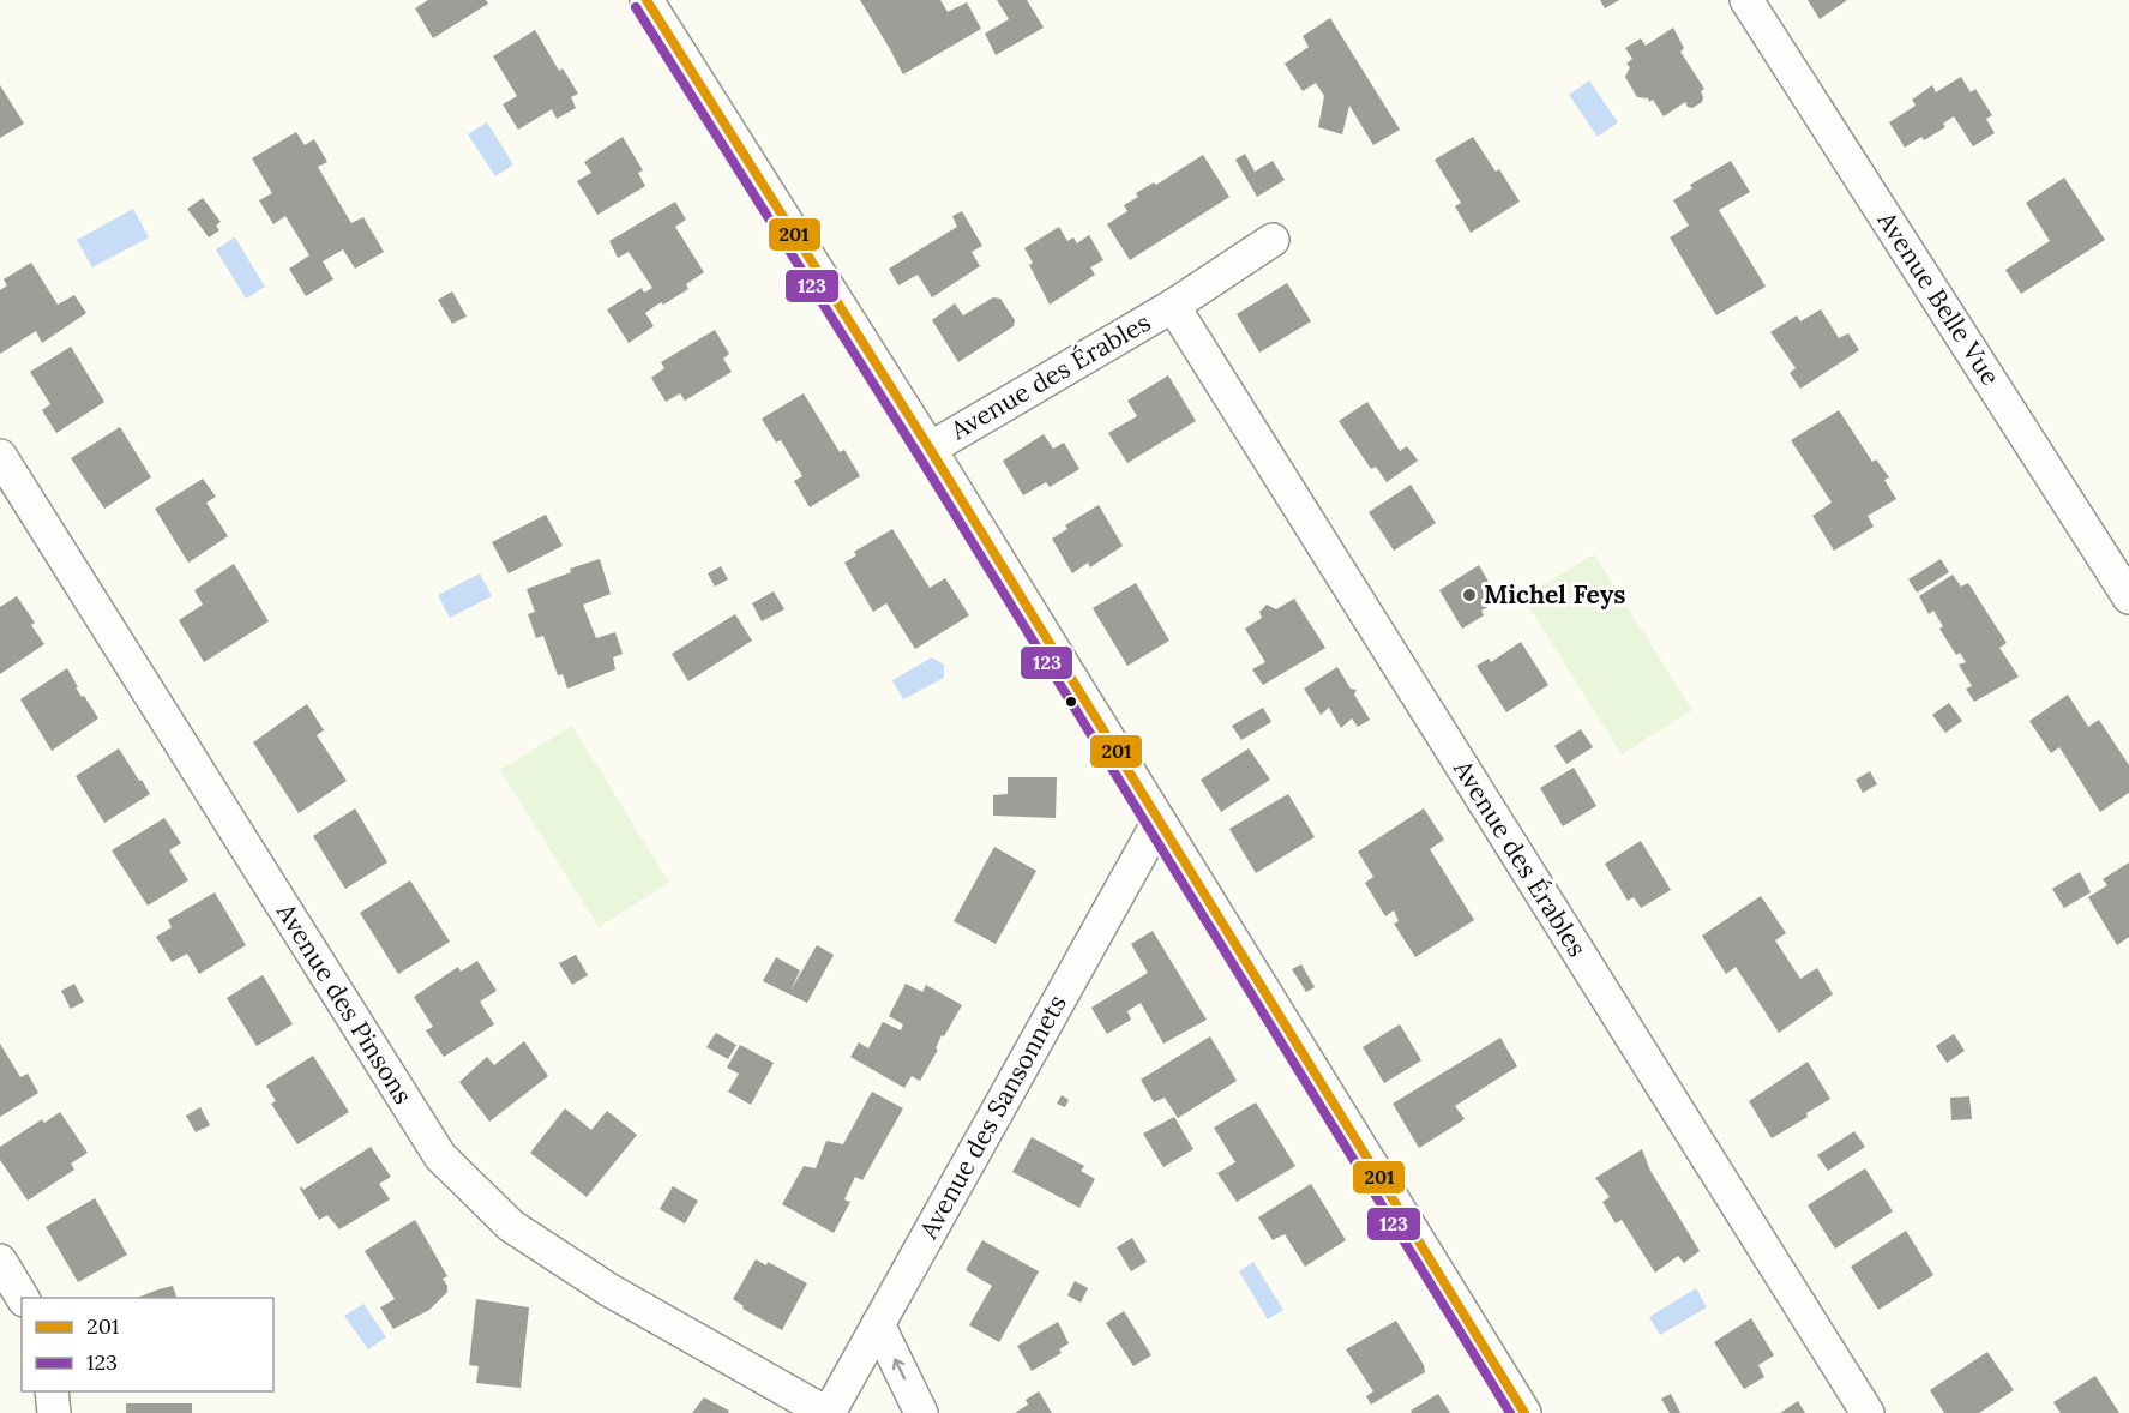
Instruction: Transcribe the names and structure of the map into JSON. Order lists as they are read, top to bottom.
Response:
{
  "streets": {
    "street": [
      "Avenue Belle Vue",
      "Avenue des Érables",
      "Avenue des Pinsons",
      "Avenue des Sansonnets"
    ]
  },
  "crossings": [
    ["Avenue des Pinsons", "Avenue des Sansonnets"]
  ],
  "places": ["Michel Feys"],
  "lines": ["transit line 201", "transit line 123"],
  "legend": ["201", "123"]
}
